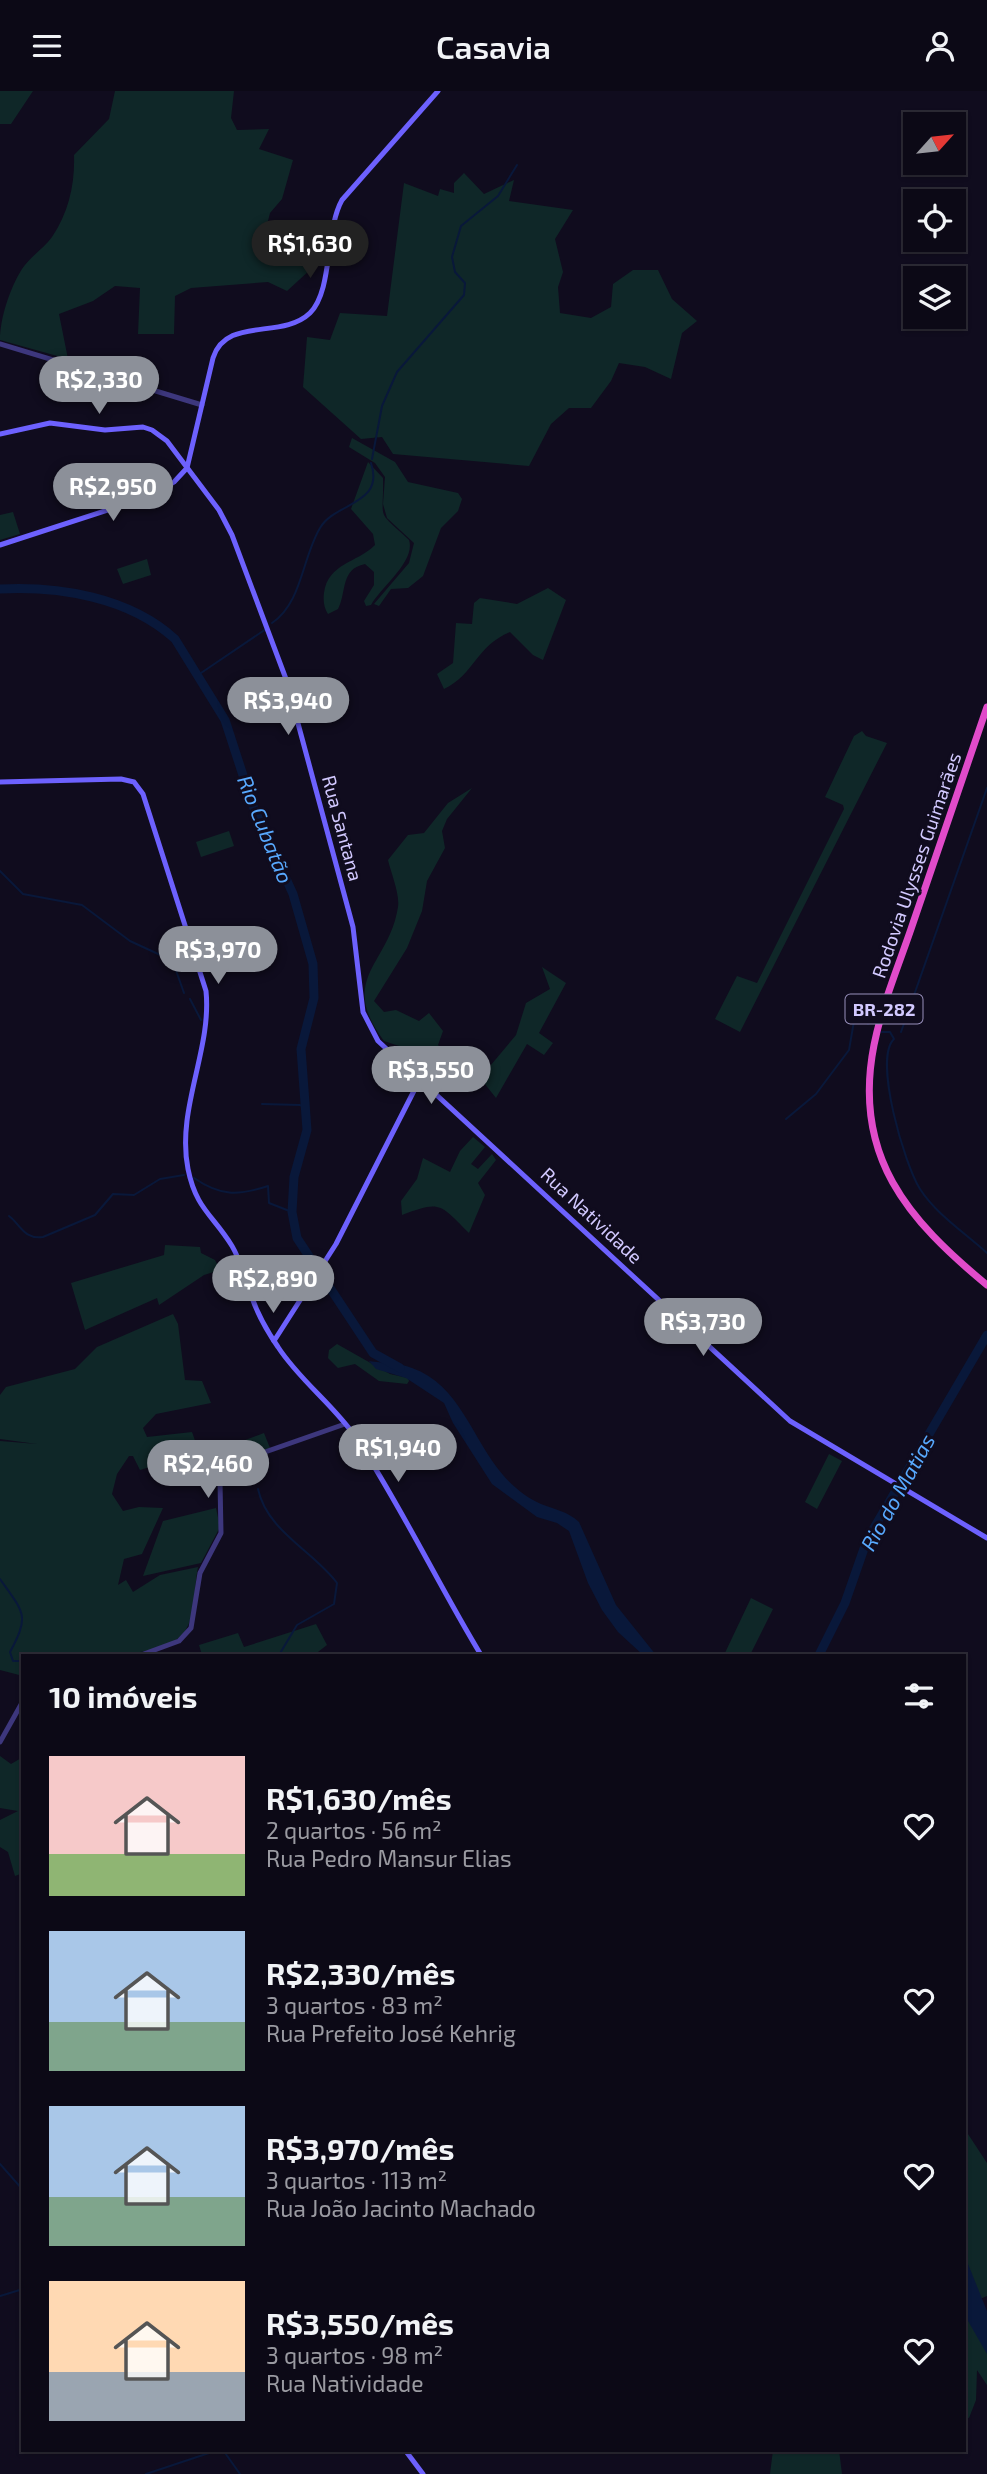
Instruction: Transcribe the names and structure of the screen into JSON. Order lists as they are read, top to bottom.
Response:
{
  "streets": {
    "highway": ["Rodovia Ulysses Guimarães", "BR-282"],
    "main road": ["Rua Santana", "Rua Natividade"]
  },
  "crossings": [
    ["Rua Santana", "Rua Natividade"]
  ],
  "water": ["Rio Cubatão", "Rio do Matias"],
  "north": "top right",
  "page": {
    "header": "Casavia",
    "price": [
      "R$1,630",
      "R$2,330",
      "R$2,950",
      "R$3,940",
      "R$3,970",
      "R$3,550",
      "R$2,890",
      "R$3,730",
      "R$1,940",
      "R$2,460"
    ],
    "heading": "10 imóveis",
    "list": [
      {
        "name": "R$1,630/mês",
        "note": "2 quartos · 56 m² · Rua Pedro Mansur Elias"
      },
      {
        "name": "R$2,330/mês",
        "note": "3 quartos · 83 m² · Rua Prefeito José Kehrig"
      },
      {
        "name": "R$3,970/mês",
        "note": "3 quartos · 113 m² · Rua João Jacinto Machado"
      },
      {
        "name": "R$3,550/mês",
        "note": "3 quartos · 98 m² · Rua Natividade"
      }
    ]
  }
}
